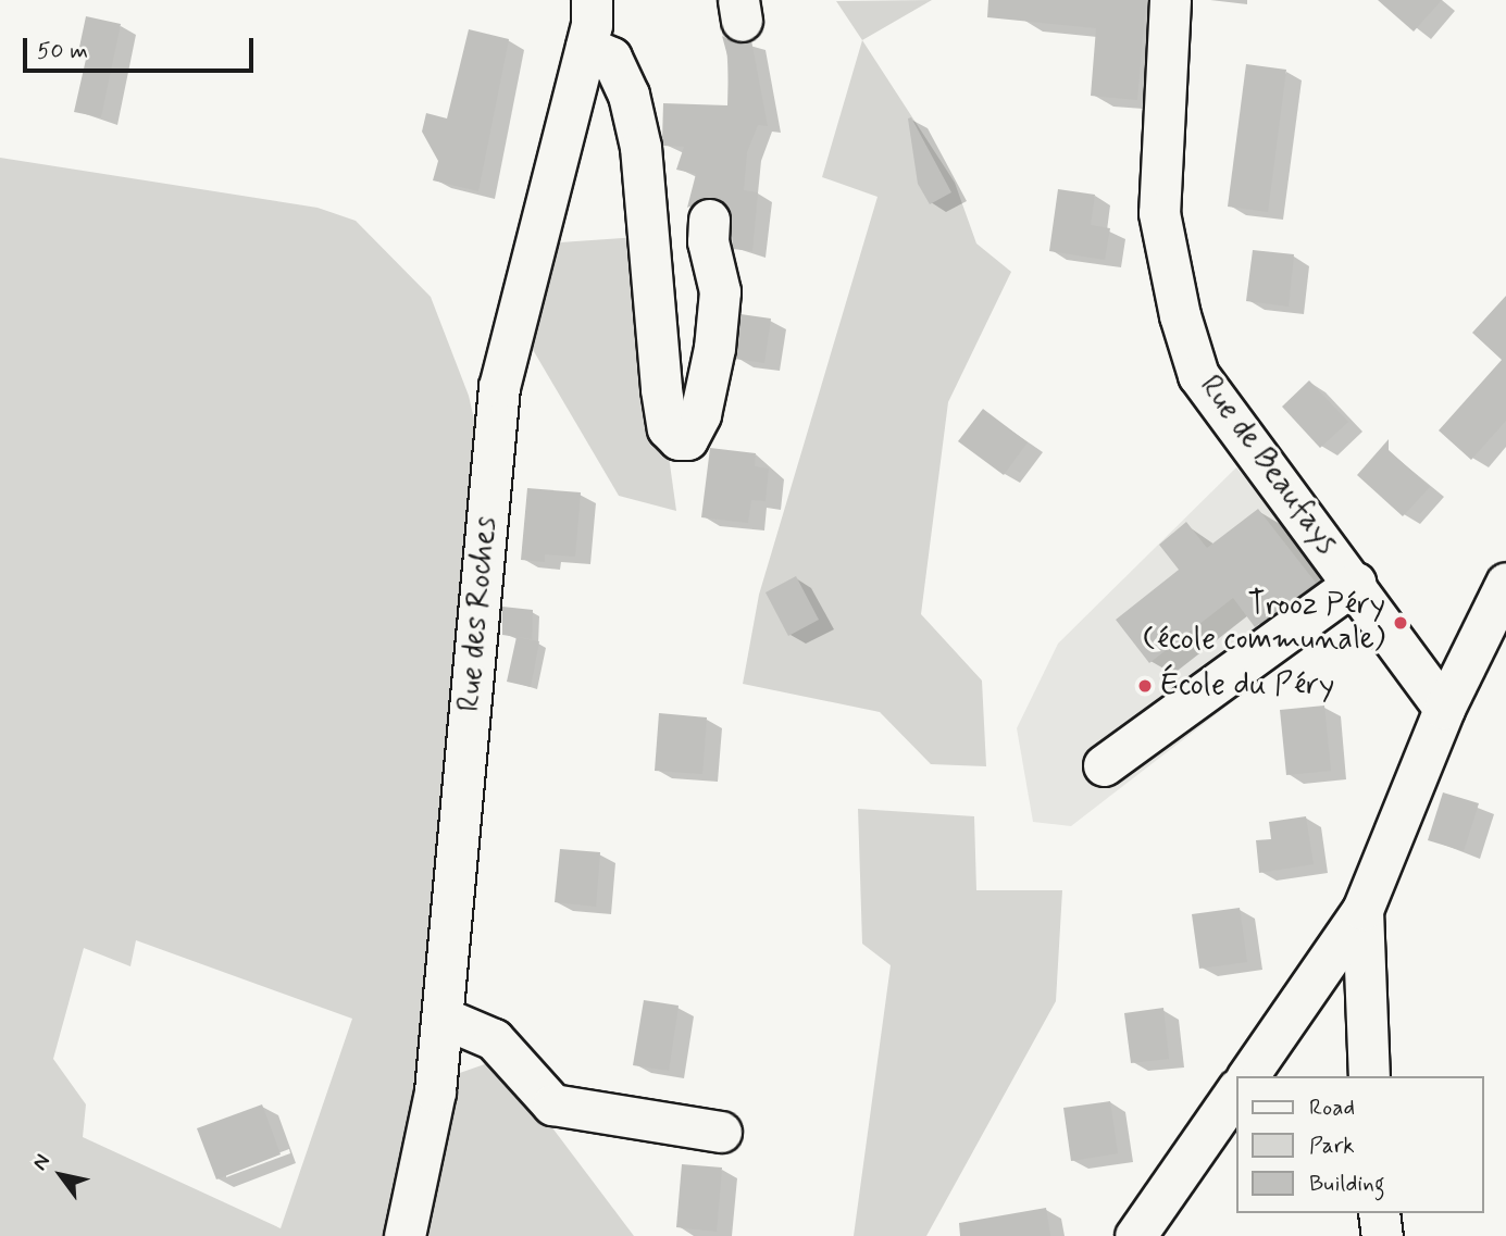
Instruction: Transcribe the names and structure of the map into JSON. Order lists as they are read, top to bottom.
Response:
{
  "streets": {
    "street": ["Rue de Beaufays", "Rue des Roches"]
  },
  "places": ["Trooz Péry (école communale)", "École du Péry"],
  "legend": ["Road", "Park", "Building"],
  "scale_bar": "50 m",
  "north": "top left"
}
